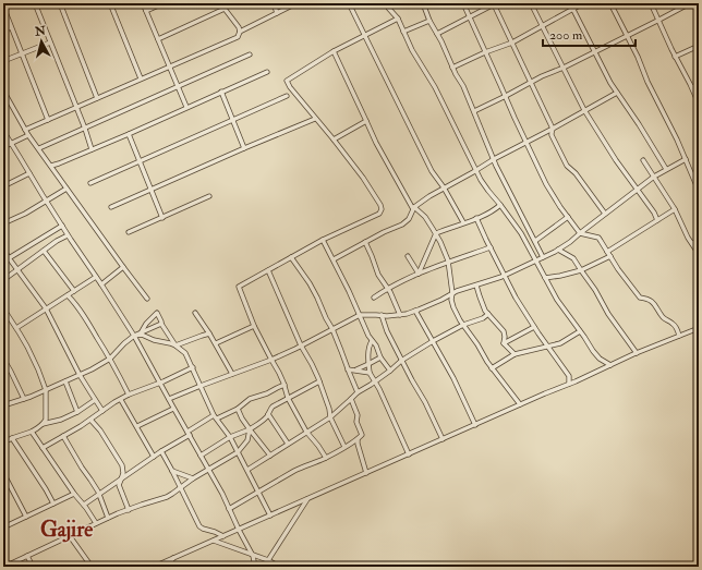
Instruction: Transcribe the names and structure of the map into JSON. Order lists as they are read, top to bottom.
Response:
{
  "districts": ["Gajire"],
  "scale_bar": "200 m",
  "north": "top"
}
